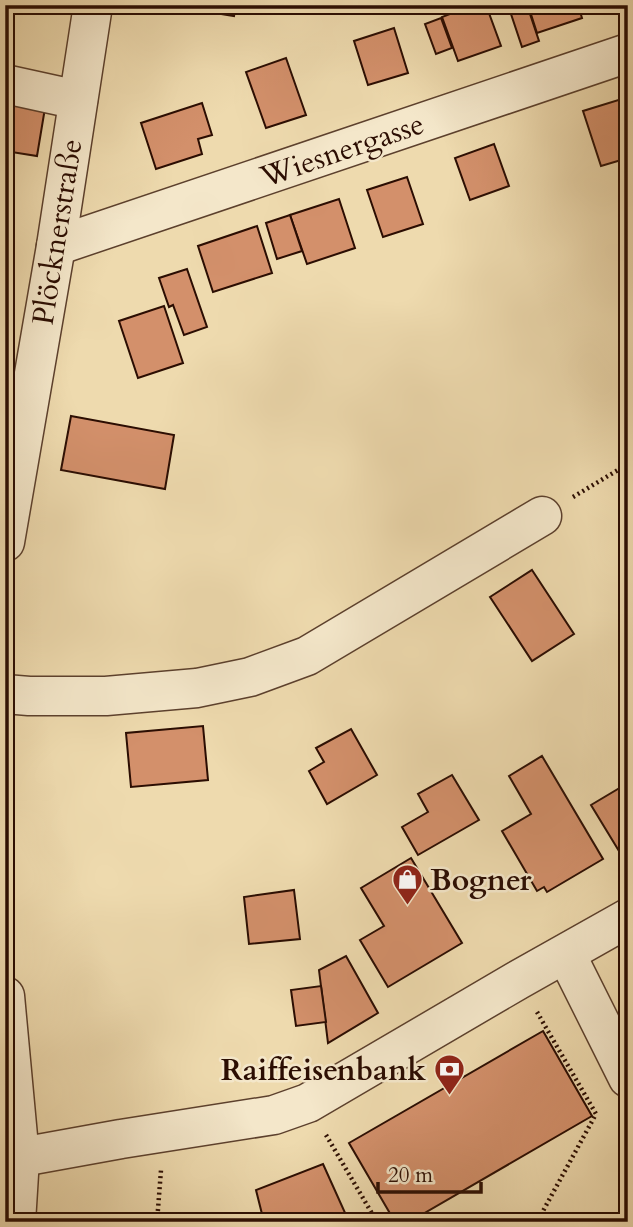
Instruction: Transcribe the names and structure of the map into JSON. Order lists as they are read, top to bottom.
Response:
{
  "streets": {
    "street": ["Wiesnergasse", "Plöcknerstraße"]
  },
  "crossings": [
    ["Wiesnergasse", "Plöcknerstraße"]
  ],
  "places": {
    "shop": ["Bogner"],
    "bank": ["Raiffeisenbank"]
  },
  "scale_bar": "20 m"
}
